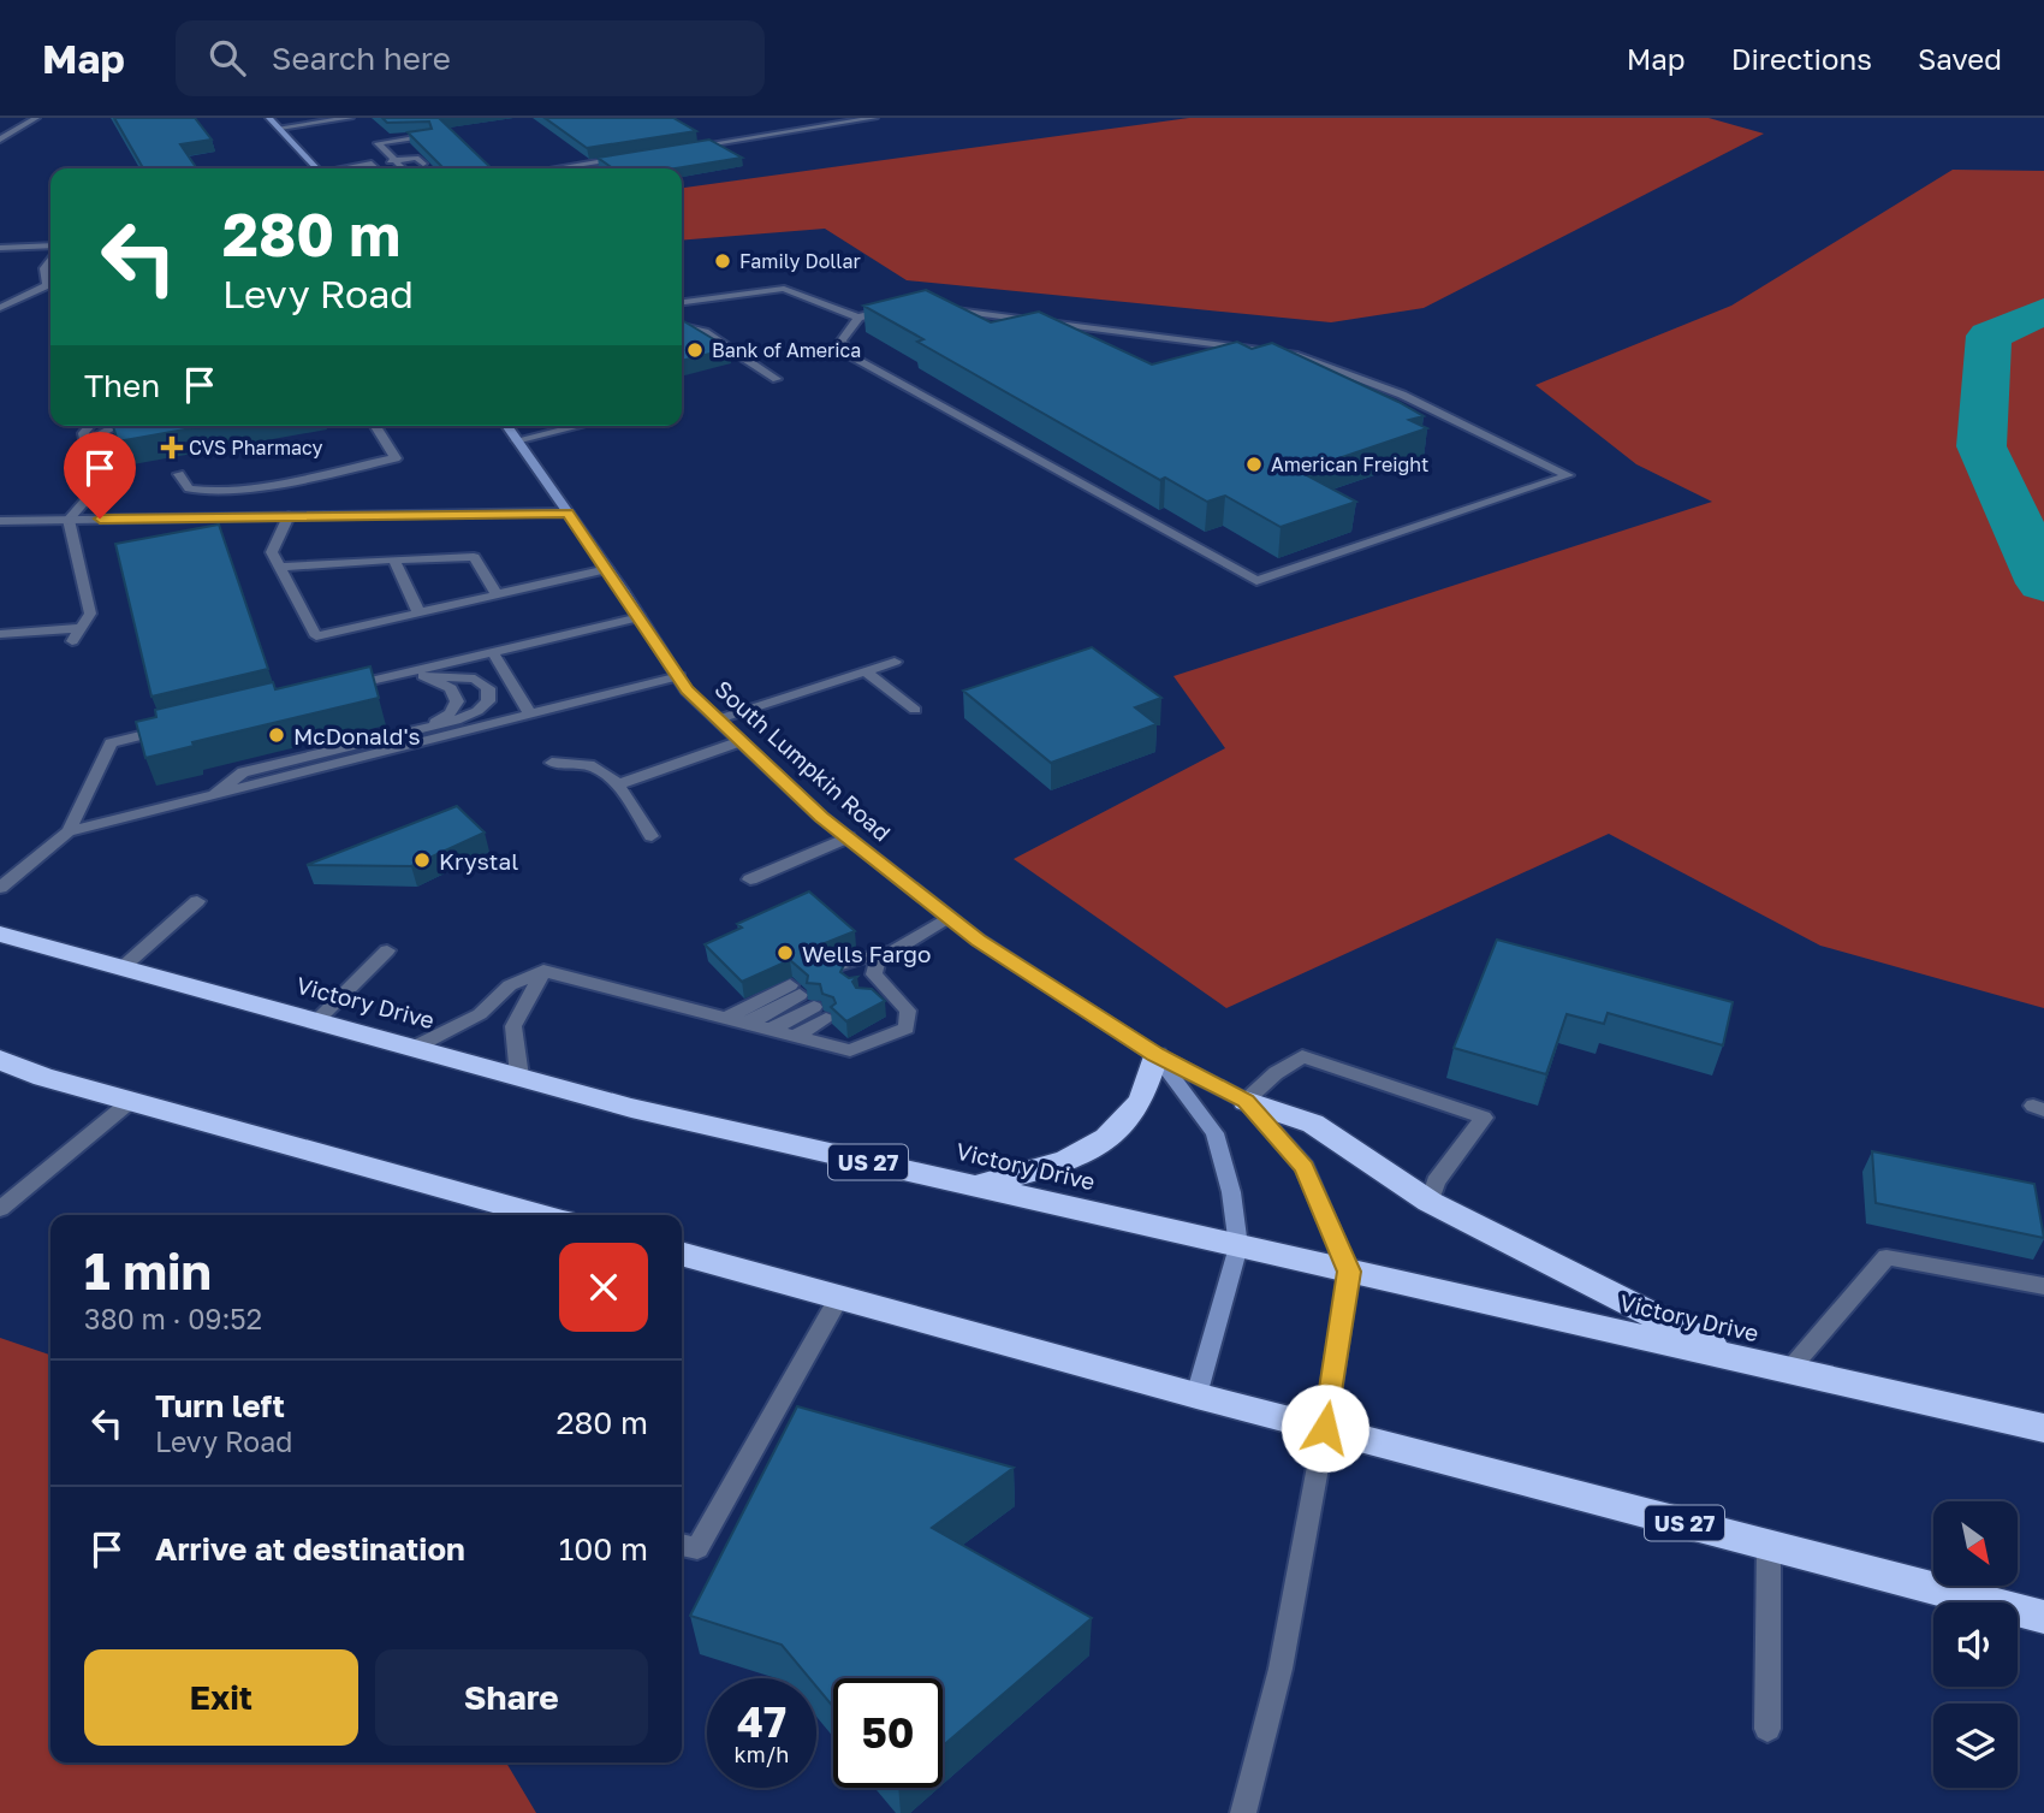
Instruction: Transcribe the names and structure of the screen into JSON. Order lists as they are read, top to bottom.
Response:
{
  "streets": {
    "highway": ["Victory Drive", "US 27"],
    "main road": ["South Lumpkin Road"]
  },
  "crossings": [
    ["South Lumpkin Road", "Victory Drive"],
    ["South Lumpkin Road", "US 27"]
  ],
  "places": {
    "other": [
      "Family Dollar",
      "Bank of America",
      "American Freight",
      "McDonald's",
      "Krystal",
      "Wells Fargo"
    ],
    "health": ["CVS Pharmacy"]
  },
  "north": "bottom right",
  "page": {
    "header": "Map",
    "search": "Search here",
    "nav": ["Map", "Directions", "Saved"],
    "turn": ["280 m", "Levy Road"],
    "then": "Then",
    "heading": ["1 min", "380 m · 09:52"],
    "list": [
      {
        "name": "Turn left",
        "note": "Levy Road",
        "value": "280 m"
      },
      {
        "name": "Arrive at destination",
        "value": "100 m"
      }
    ],
    "buttons": ["Exit", "Share"],
    "speed": "47 km/h",
    "limit": "50"
  }
}
